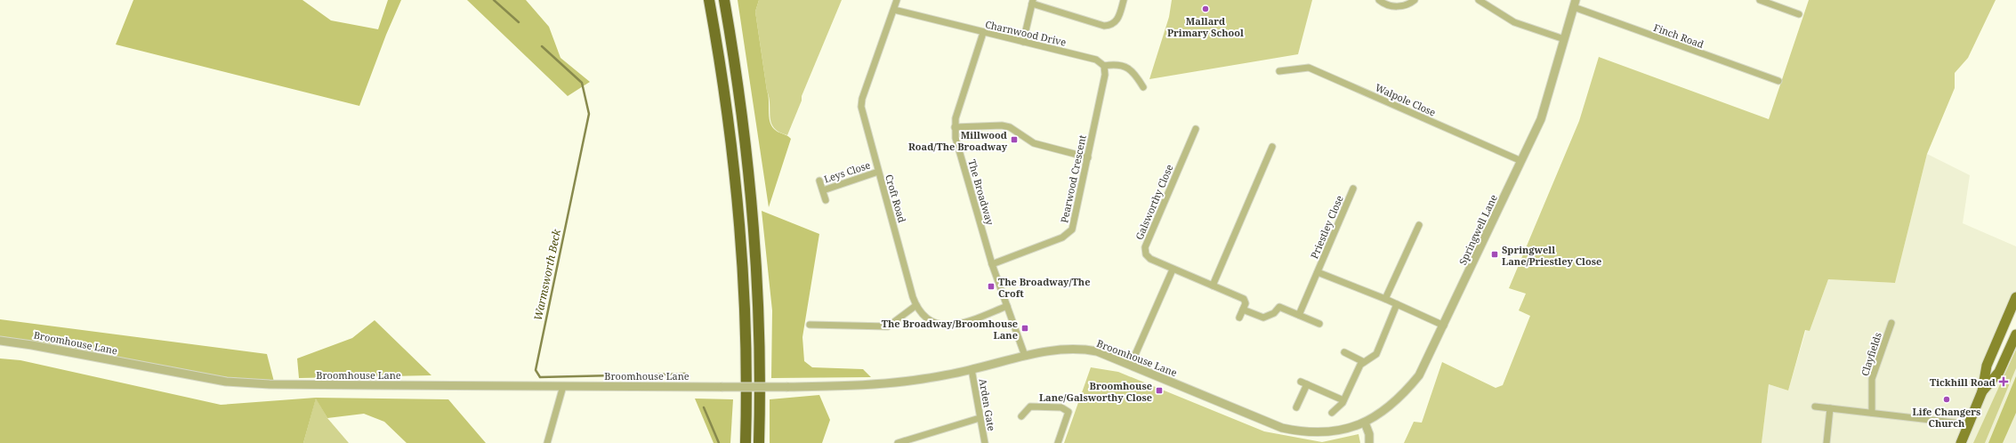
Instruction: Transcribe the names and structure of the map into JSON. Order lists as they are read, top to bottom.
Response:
{
  "streets": {
    "street": [
      "Charnwood Drive",
      "Finch Road",
      "Walpole Close",
      "Leys Close",
      "Pearwood Crescent",
      "The Broadway",
      "Croft Road",
      "Galsworthy Close",
      "Priestley Close",
      "Springwell Lane",
      "Broomhouse Lane",
      "Clayfields",
      "Arden Gate"
    ]
  },
  "crossings": [
    ["Charnwood Drive", "Pearwood Crescent"],
    ["Charnwood Drive", "The Broadway"],
    ["Charnwood Drive", "Croft Road"],
    ["Finch Road", "Springwell Lane"],
    ["Walpole Close", "Springwell Lane"],
    ["Leys Close", "Croft Road"],
    ["Pearwood Crescent", "The Broadway"],
    ["The Broadway", "Croft Road"],
    ["The Broadway", "Broomhouse Lane"],
    ["Priestley Close", "Springwell Lane"],
    ["Springwell Lane", "Broomhouse Lane"],
    ["Broomhouse Lane", "Arden Gate"]
  ],
  "water": ["Warmsworth Beck"],
  "places": {
    "other": ["Mallard Primary School", "Life Changers Church"],
    "transit": [
      "Millwood Road/The Broadway",
      "Springwell Lane/Priestley Close",
      "The Broadway/The Croft",
      "The Broadway/Broomhouse Lane",
      "Broomhouse Lane/Galsworthy Close"
    ],
    "health": ["Tickhill Road"]
  }
}
